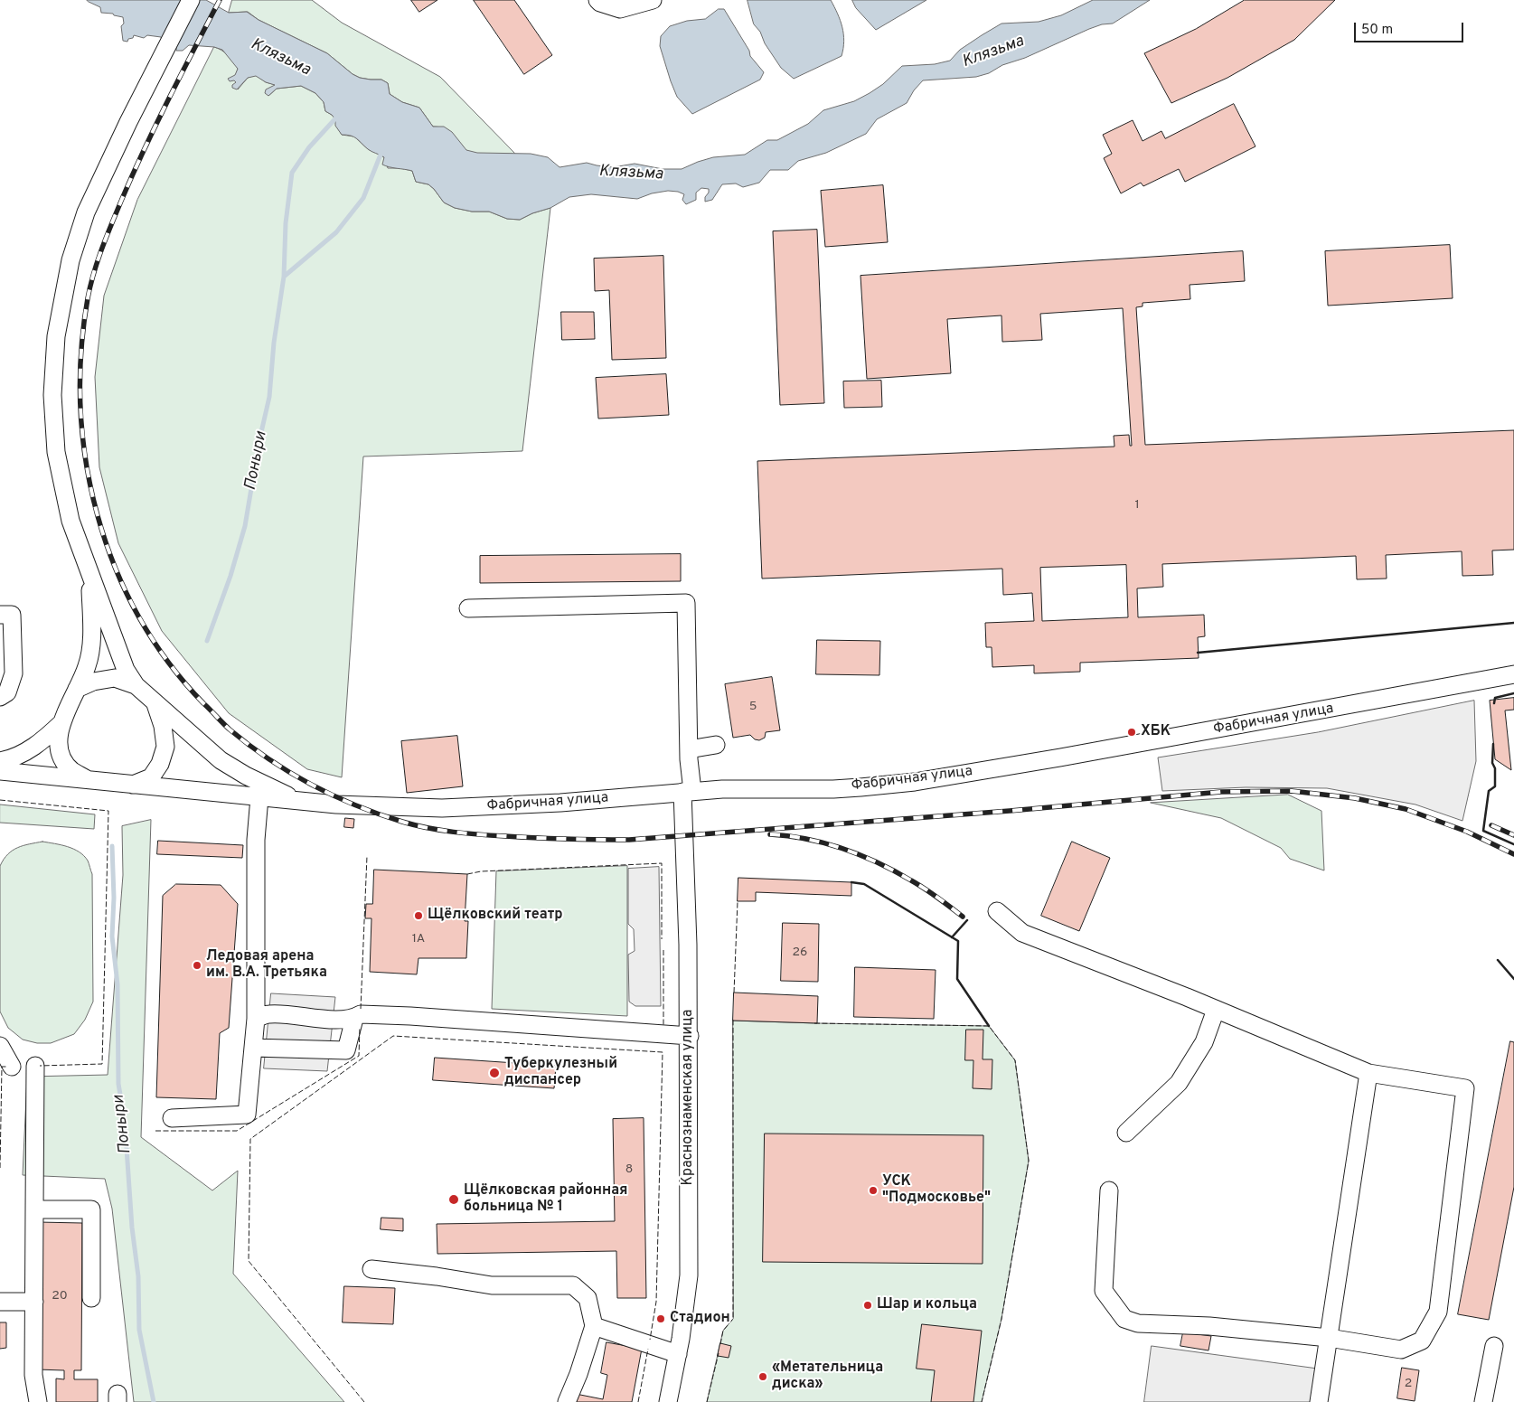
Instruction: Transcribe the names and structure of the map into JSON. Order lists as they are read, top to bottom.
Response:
{
  "streets": {
    "street": ["Фабричная улица", "Краснознаменская улица"]
  },
  "crossings": [
    ["Фабричная улица", "Краснознаменская улица"]
  ],
  "water": ["Клязьма", "Поныри"],
  "places": [
    "ХБК",
    "Щёлковский театр",
    "Ледовая арена им. В.А. Третьяка",
    "Туберкулезный диспансер",
    "УСК \"Подмосковье\"",
    "Щёлковская районная больница № 1",
    "Шар и кольца",
    "Стадион",
    "«Метательница диска»"
  ],
  "house_numbers": [
    "1",
    "5",
    "1А",
    "26",
    "8",
    "20",
    "2"
  ],
  "scale_bar": "50 m"
}
